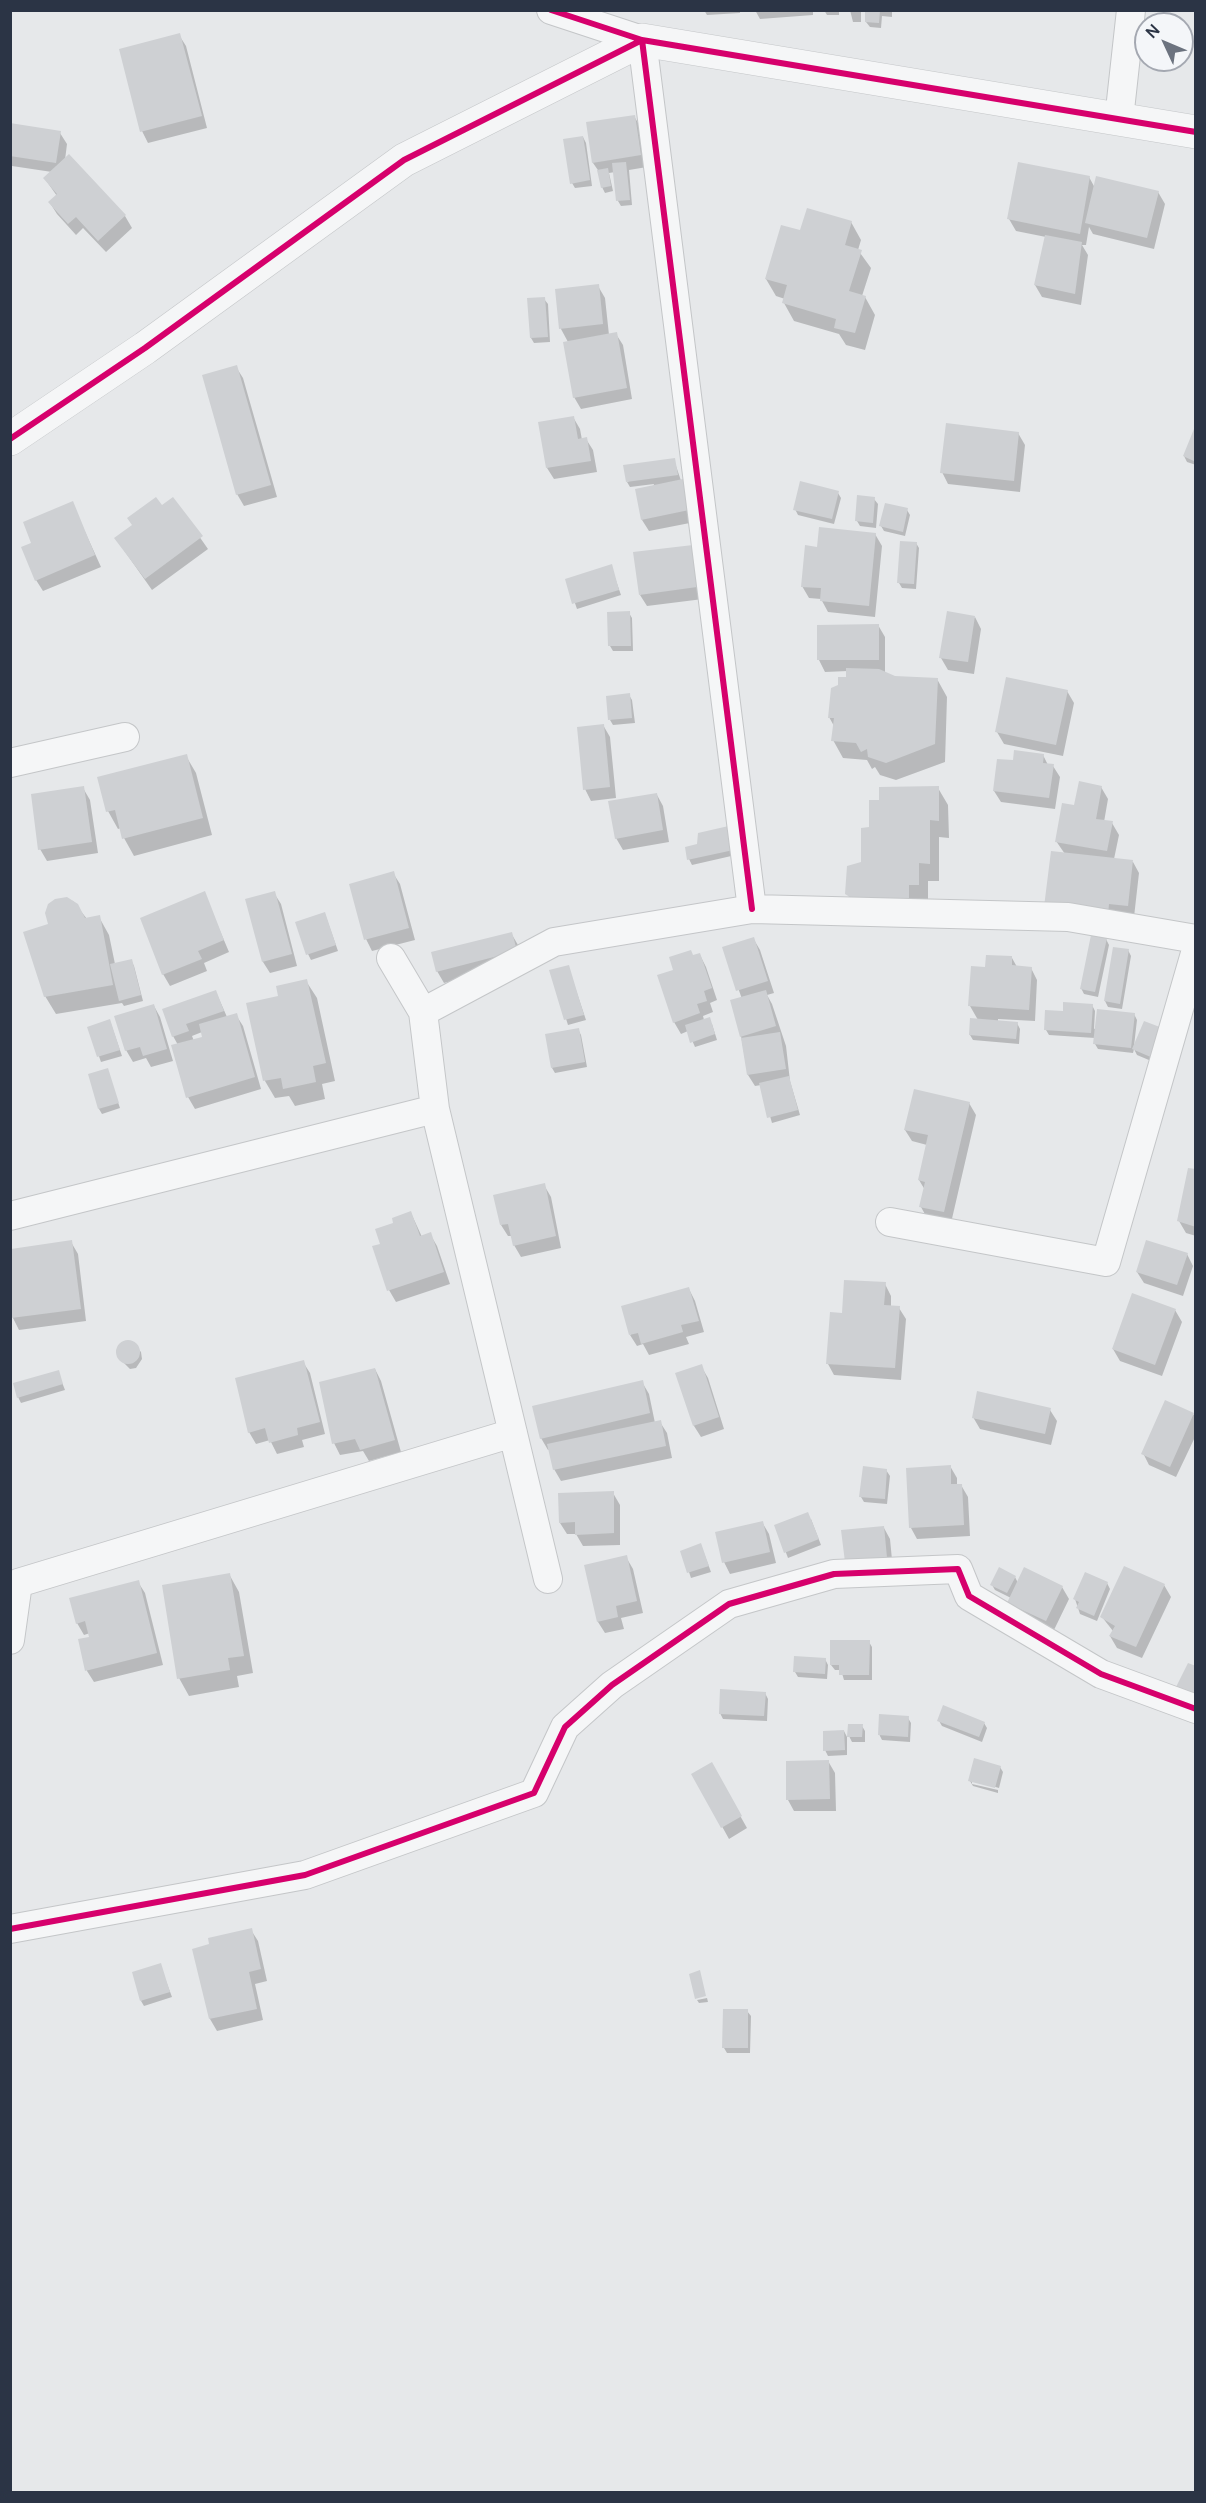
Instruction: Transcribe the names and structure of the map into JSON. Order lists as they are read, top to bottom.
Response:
{
  "north": "top left"
}
